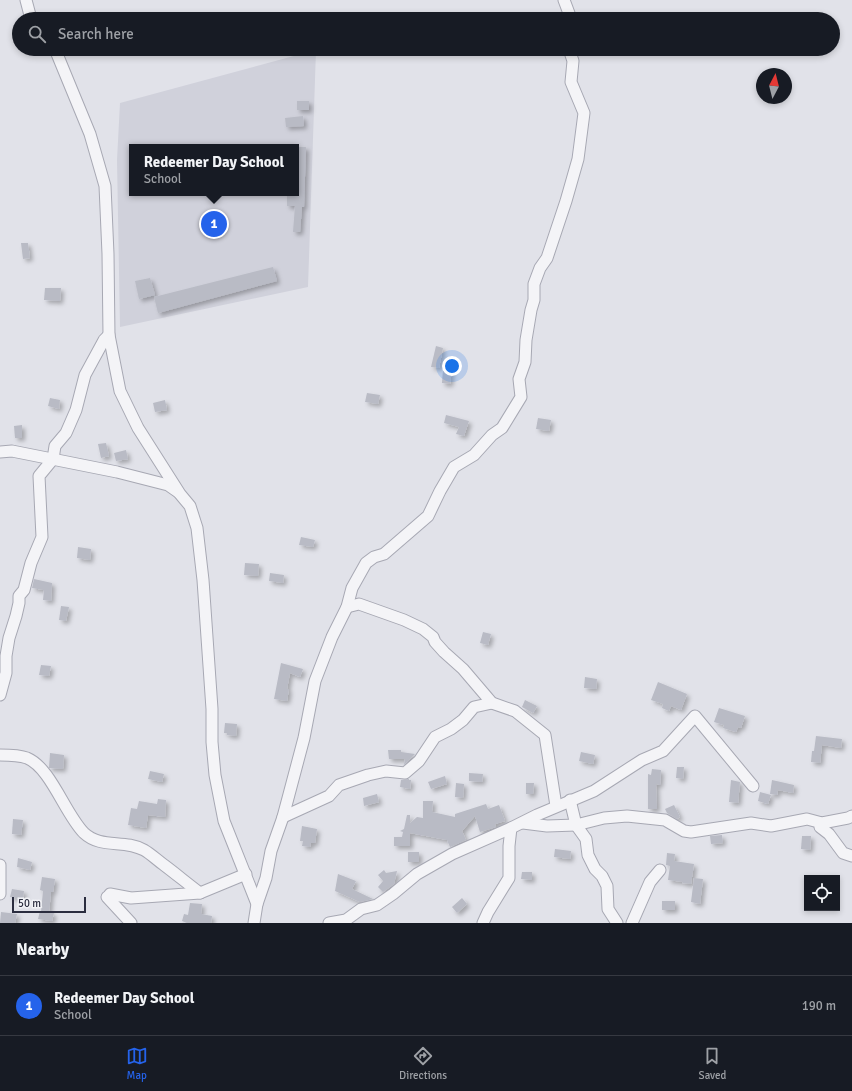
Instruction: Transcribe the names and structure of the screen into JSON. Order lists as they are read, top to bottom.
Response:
{
  "scale_bar": "50 m",
  "north": "top",
  "page": {
    "search": "Search here",
    "popup": ["Redeemer Day School", "School"],
    "pins": "1",
    "scale": "50 m",
    "heading": "Nearby",
    "list": [
      {
        "mark": "1",
        "name": "Redeemer Day School",
        "note": "School",
        "value": "190 m"
      }
    ],
    "nav": ["Map", "Directions", "Saved"]
  }
}
